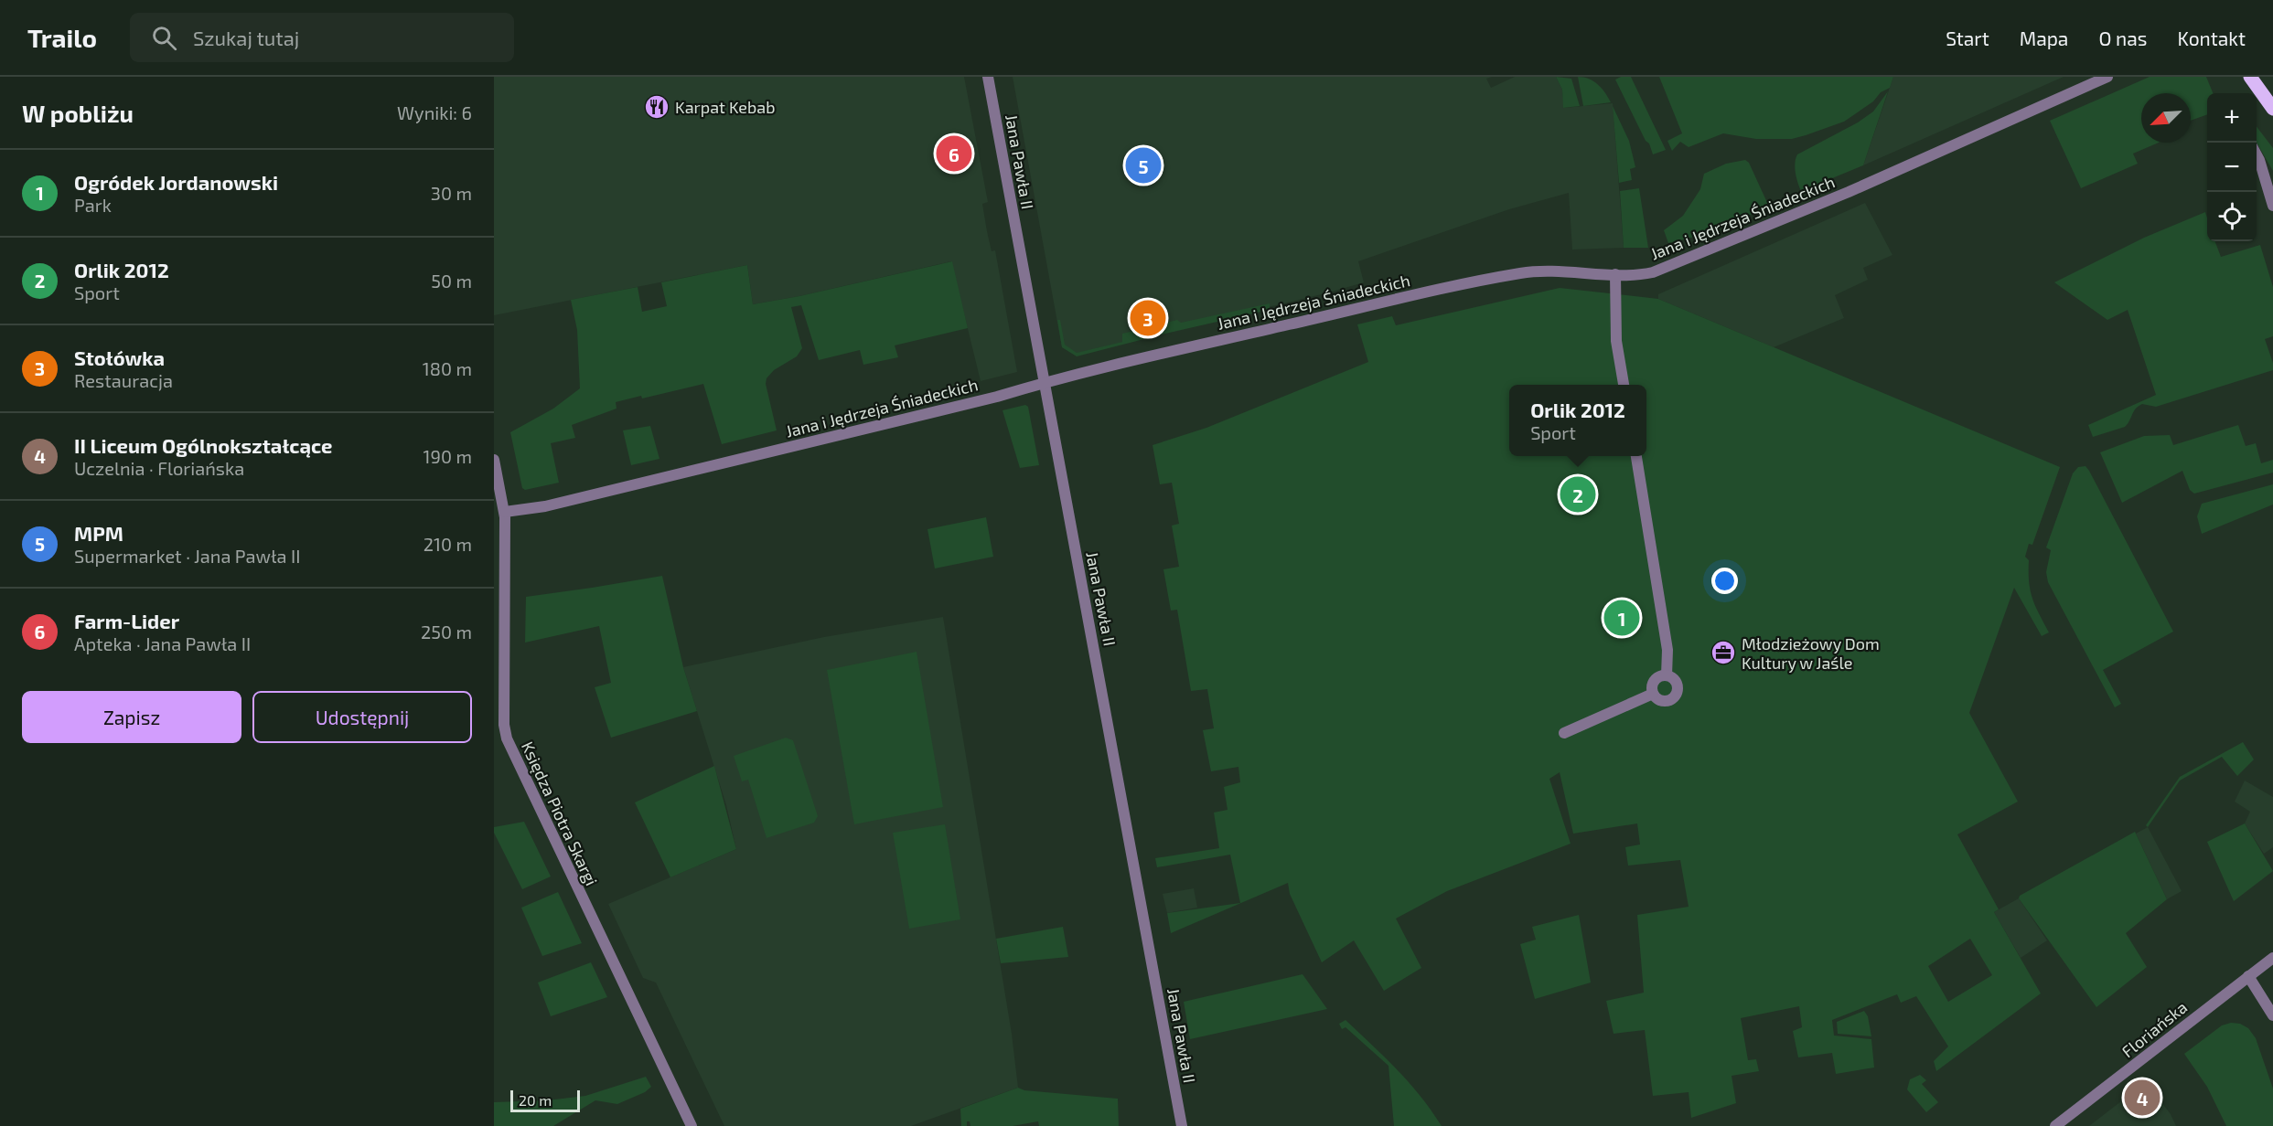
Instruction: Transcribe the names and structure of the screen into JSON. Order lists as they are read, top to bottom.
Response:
{
  "streets": {
    "street": [
      "Jana Pawła II",
      "Jana i Jędrzeja Śniadeckich",
      "Księdza Piotra Skargi",
      "Floriańska"
    ]
  },
  "crossings": [
    ["Jana Pawła II", "Jana i Jędrzeja Śniadeckich"],
    ["Jana i Jędrzeja Śniadeckich", "Księdza Piotra Skargi"]
  ],
  "places": {
    "restaurant": ["Karpat Kebab"],
    "office": ["Młodzieżowy Dom Kultury w Jaśle"]
  },
  "scale_bar": "20 m",
  "north": "bottom left",
  "page": {
    "header": "Trailo",
    "search": "Szukaj tutaj",
    "nav": [
      "Start",
      "Mapa",
      "O nas",
      "Kontakt"
    ],
    "heading": ["W pobliżu", "Wyniki: 6"],
    "map_buttons": ["+", "−"],
    "pins": [
      "6",
      "5",
      "3",
      "2",
      "1",
      "4"
    ],
    "list": [
      {
        "mark": "1",
        "name": "Ogródek Jordanowski",
        "note": "Park",
        "value": "30 m"
      },
      {
        "mark": "2",
        "name": "Orlik 2012",
        "note": "Sport",
        "value": "50 m"
      },
      {
        "mark": "3",
        "name": "Stołówka",
        "note": "Restauracja",
        "value": "180 m"
      },
      {
        "mark": "4",
        "name": "II Liceum Ogólnokształcące",
        "note": "Uczelnia · Floriańska",
        "value": "190 m"
      },
      {
        "mark": "5",
        "name": "MPM",
        "note": "Supermarket · Jana Pawła II",
        "value": "210 m"
      },
      {
        "mark": "6",
        "name": "Farm-Lider",
        "note": "Apteka · Jana Pawła II",
        "value": "250 m"
      }
    ],
    "popup": ["Orlik 2012", "Sport"],
    "buttons": ["Zapisz", "Udostępnij"],
    "scale": "20 m"
  }
}
